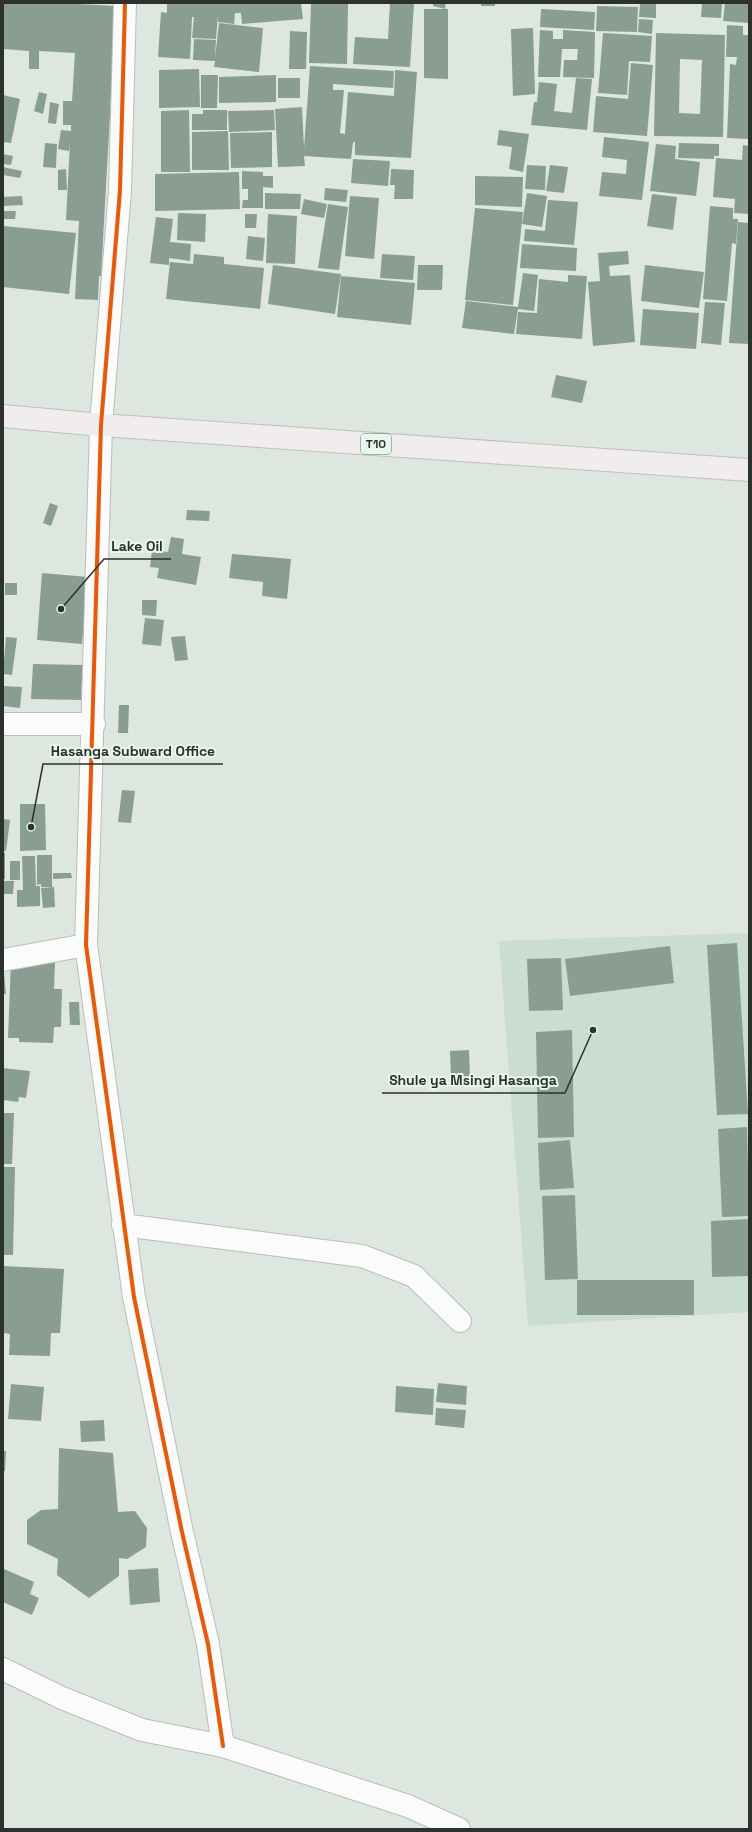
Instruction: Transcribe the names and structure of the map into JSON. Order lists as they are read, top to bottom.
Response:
{
  "streets": {
    "highway": ["T10"]
  },
  "places": ["Lake Oil", "Hasanga Subward Office", "Shule ya Msingi Hasanga"]
}
